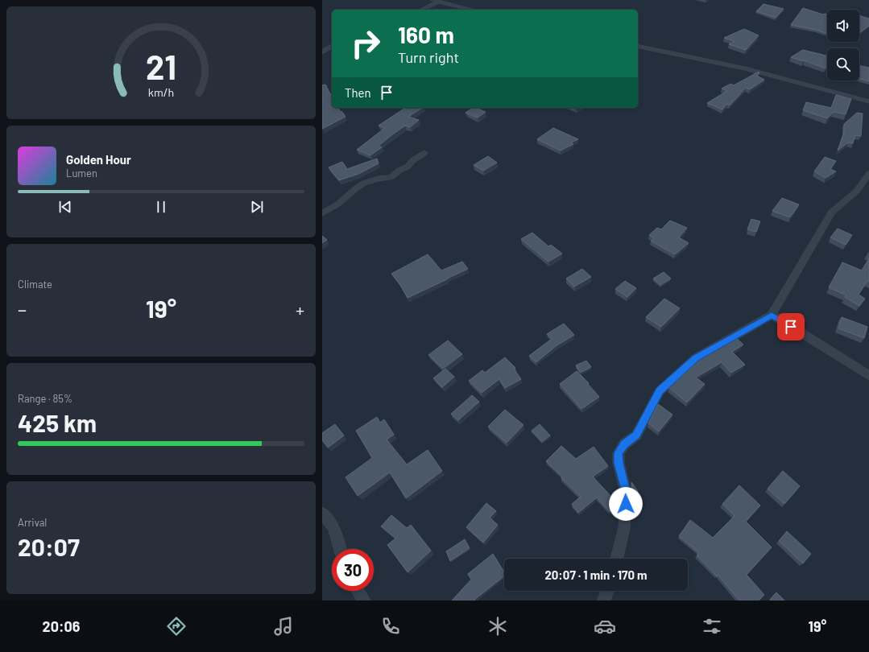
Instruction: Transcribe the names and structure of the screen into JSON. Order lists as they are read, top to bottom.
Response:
{
  "page": {
    "turn": ["160 m", "Turn right"],
    "then": "Then",
    "song": ["Golden Hour", "Lumen"],
    "tile": [
      "Climate",
      ["Range · 85%", "425 km"],
      ["Arrival", "20:07"]
    ],
    "heat": ["−", "19°", "+"],
    "limit": "30",
    "trip": "20:07 · 1 min · 170 m",
    "tabs": ["20:06", "19°"],
    "gauge": ["21", "km/h"]
  }
}
